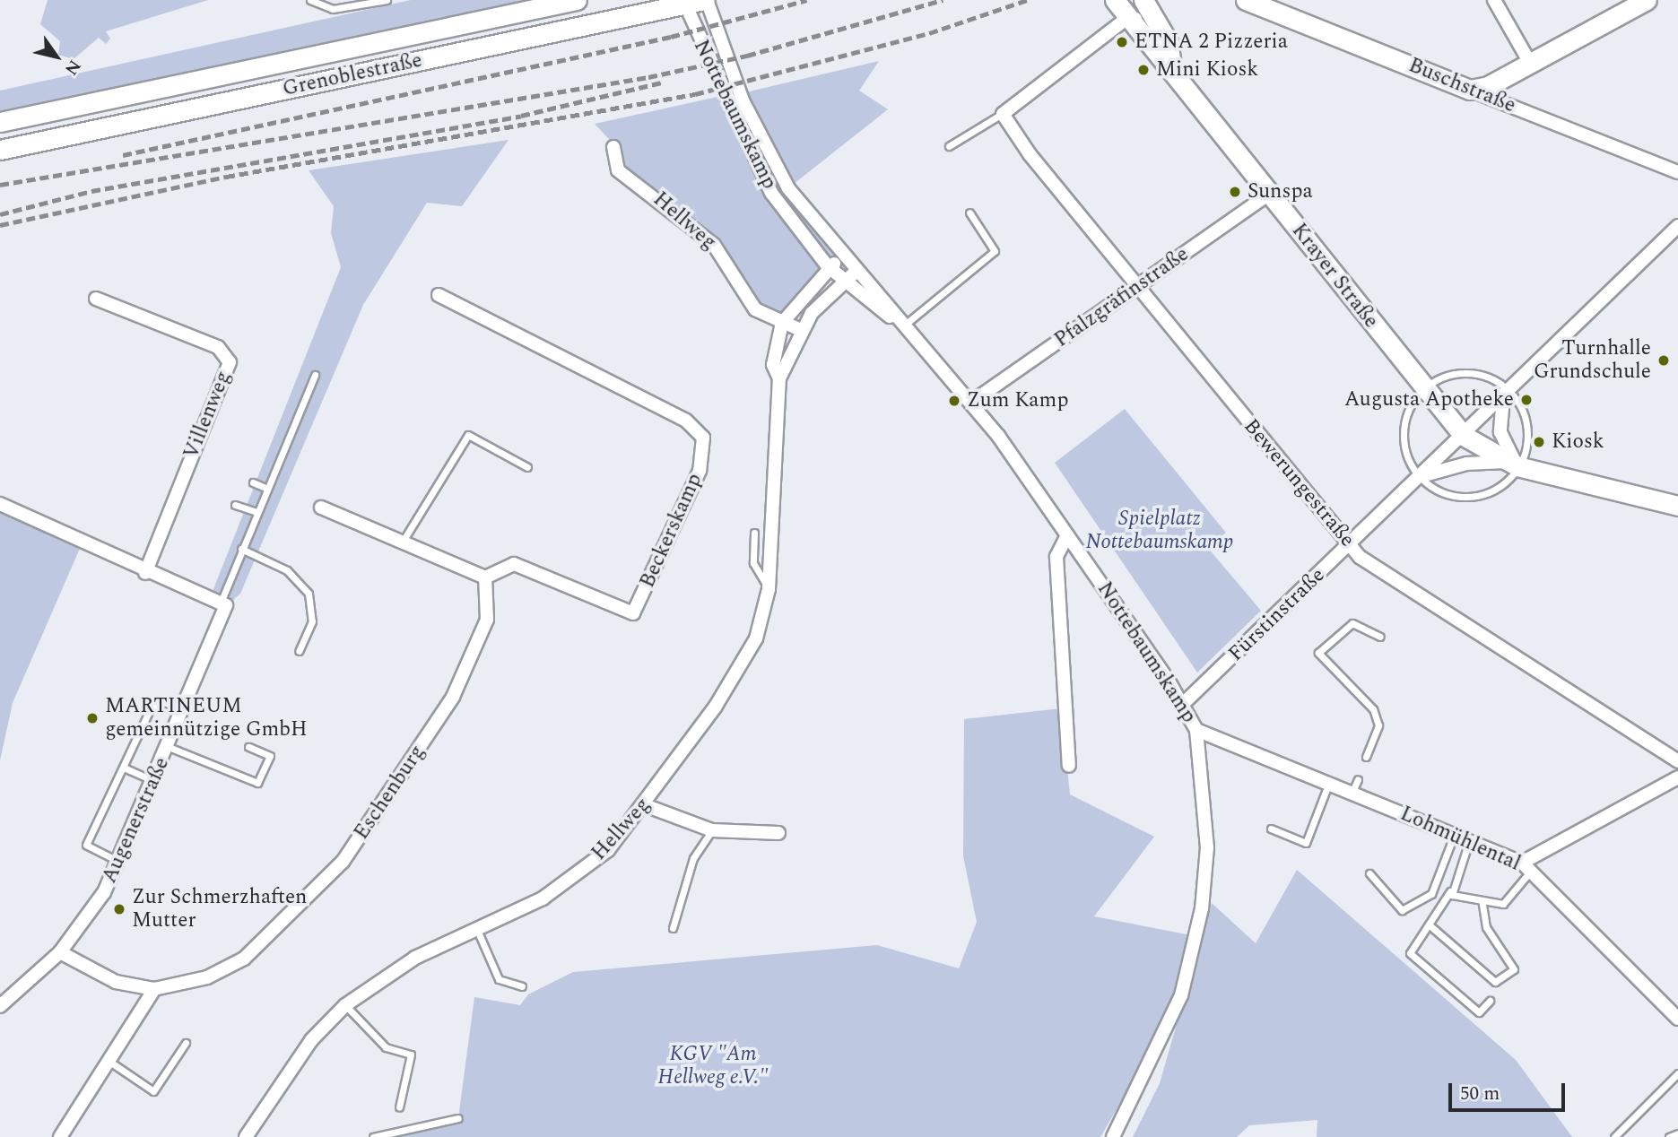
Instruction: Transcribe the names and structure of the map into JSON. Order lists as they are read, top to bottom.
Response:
{
  "streets": {
    "main road": ["Grenoblestraße", "Buschstraße", "Krayer Straße"],
    "street": [
      "Nottebaumskamp",
      "Hellweg",
      "Pfalzgräfinstraße",
      "Villenweg",
      "Bewerungestraße",
      "Beckerskamp",
      "Fürstinstraße",
      "Eschenburg",
      "Augenerstraße",
      "Lohmühlental"
    ]
  },
  "crossings": [
    ["Grenoblestraße", "Nottebaumskamp"],
    ["Nottebaumskamp", "Hellweg"],
    ["Nottebaumskamp", "Pfalzgräfinstraße"],
    ["Nottebaumskamp", "Fürstinstraße"],
    ["Nottebaumskamp", "Lohmühlental"],
    ["Krayer Straße", "Pfalzgräfinstraße"],
    ["Krayer Straße", "Fürstinstraße"],
    ["Pfalzgräfinstraße", "Bewerungestraße"],
    ["Bewerungestraße", "Fürstinstraße"],
    ["Beckerskamp", "Eschenburg"],
    ["Eschenburg", "Augenerstraße"]
  ],
  "parks": ["Spielplatz Nottebaumskamp", "KGV \"Am Hellweg e.V.\""],
  "places": [
    "ETNA 2 Pizzeria",
    "Mini Kiosk",
    "Sunspa",
    "Turnhalle Grundschule",
    "Augusta Apotheke",
    "Zum Kamp",
    "Kiosk",
    "MARTINEUM gemeinnützige GmbH",
    "Zur Schmerzhaften Mutter"
  ],
  "scale_bar": "50 m",
  "north": "bottom right"
}
